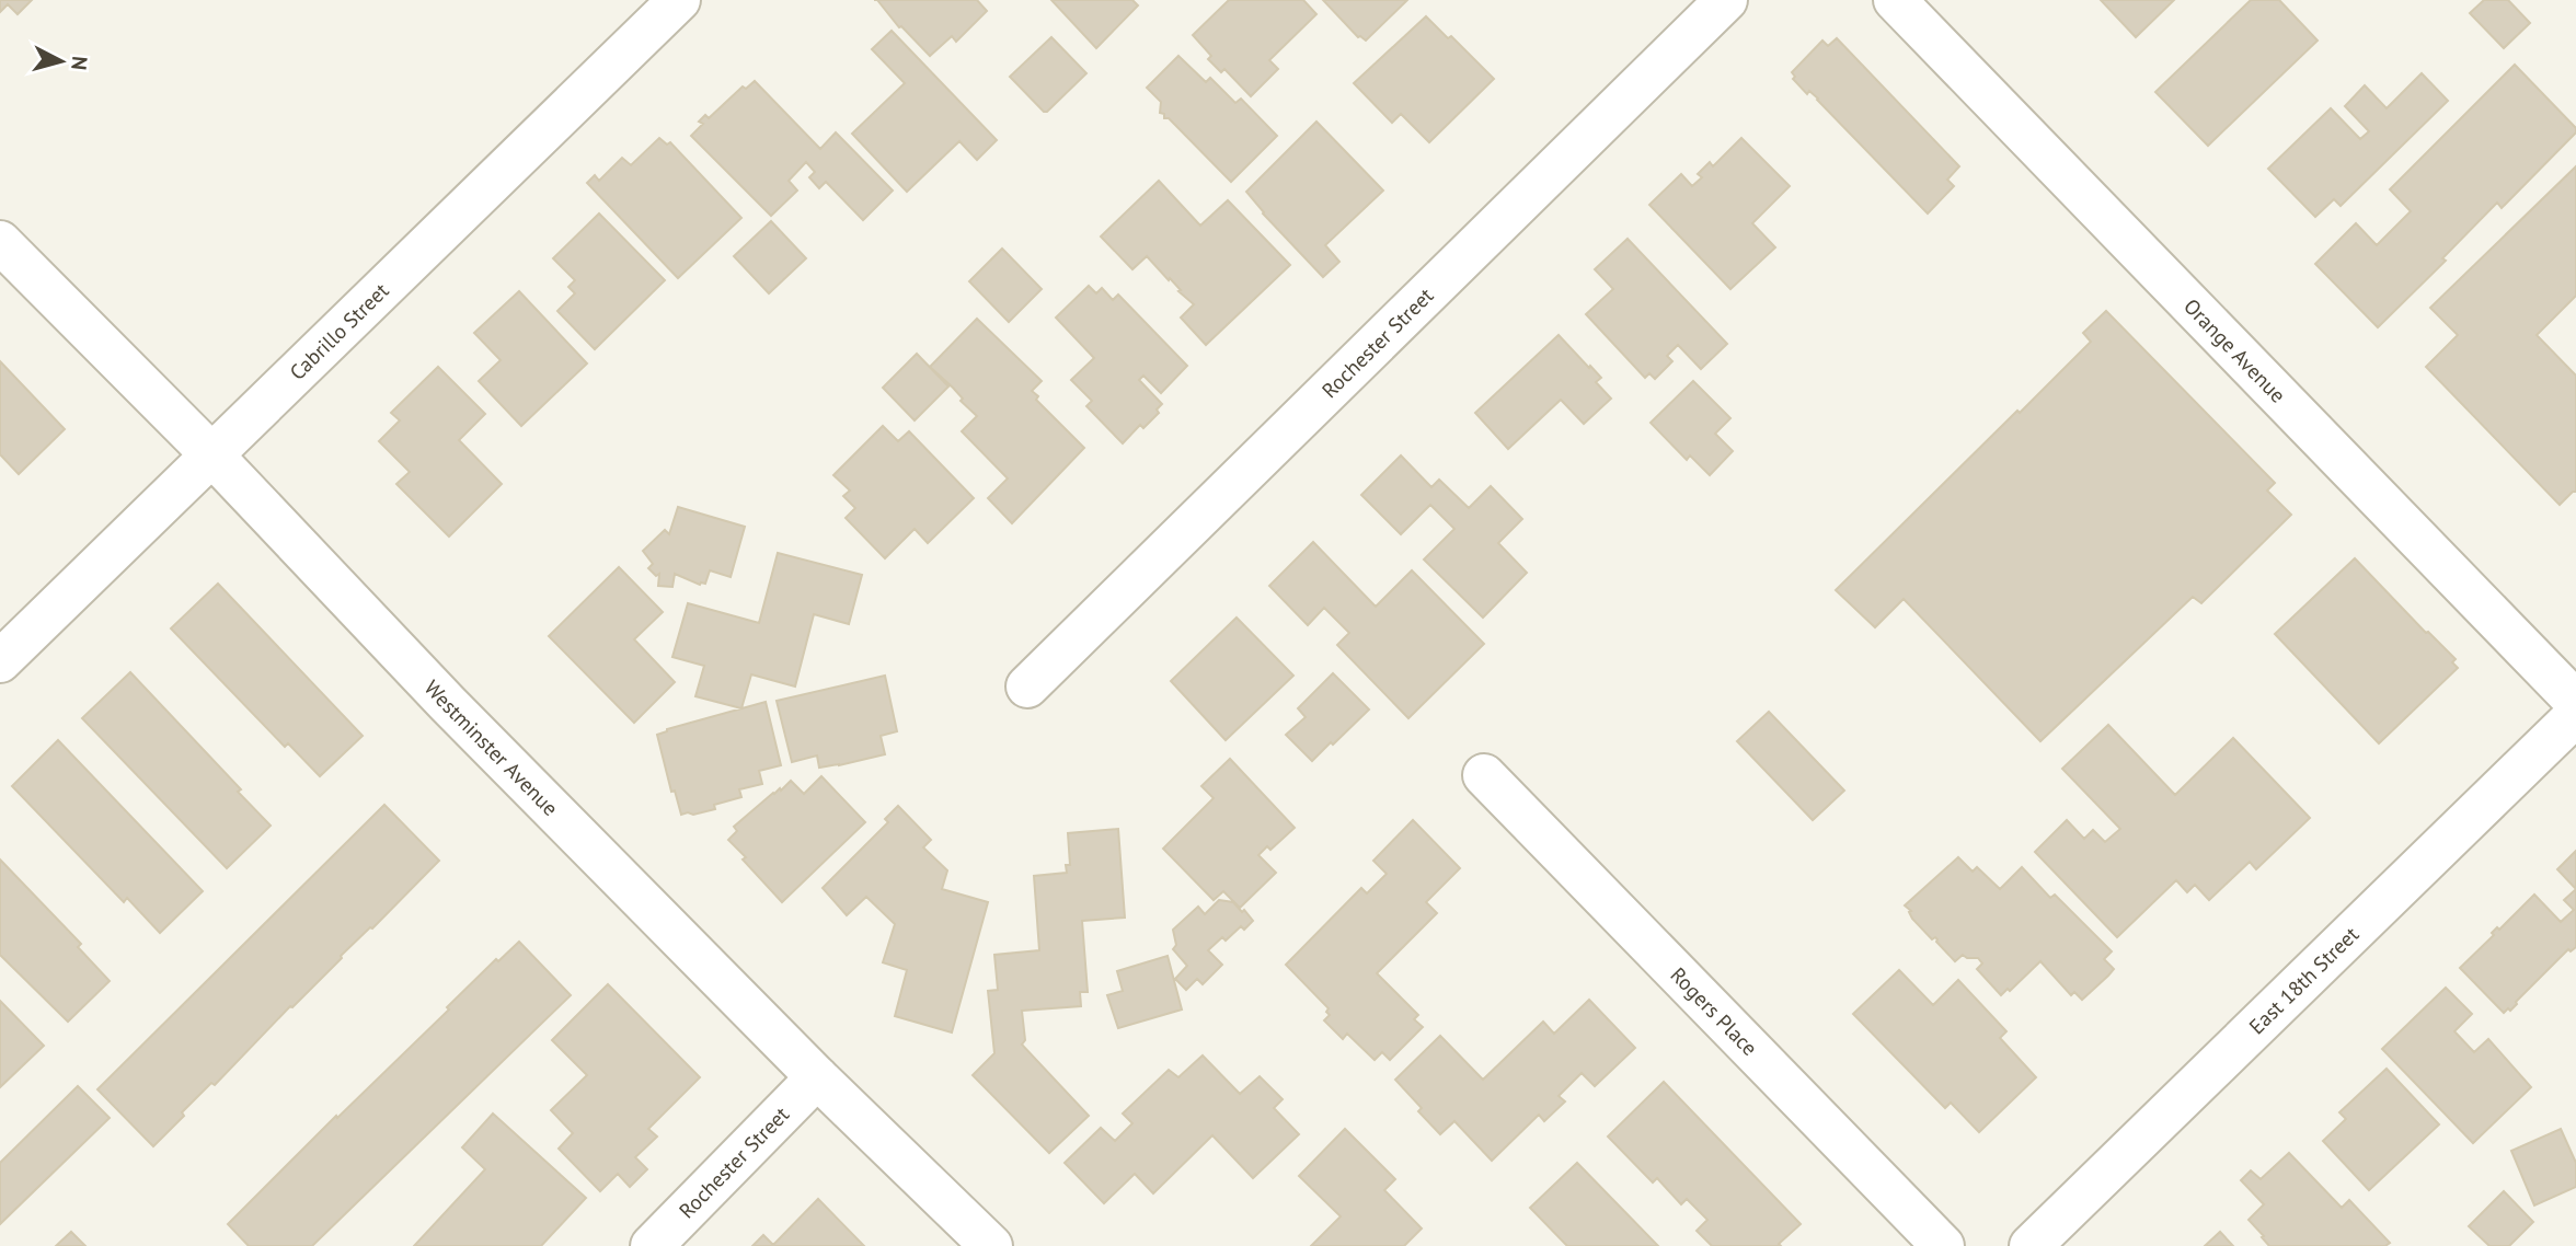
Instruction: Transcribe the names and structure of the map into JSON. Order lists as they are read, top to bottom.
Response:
{
  "streets": {
    "street": [
      "Cabrillo Street",
      "Rochester Street",
      "Orange Avenue",
      "Westminster Avenue",
      "East 18th Street",
      "Rogers Place"
    ]
  },
  "crossings": [
    ["Cabrillo Street", "Westminster Avenue"],
    ["Rochester Street", "Westminster Avenue"]
  ],
  "north": "right"
}
